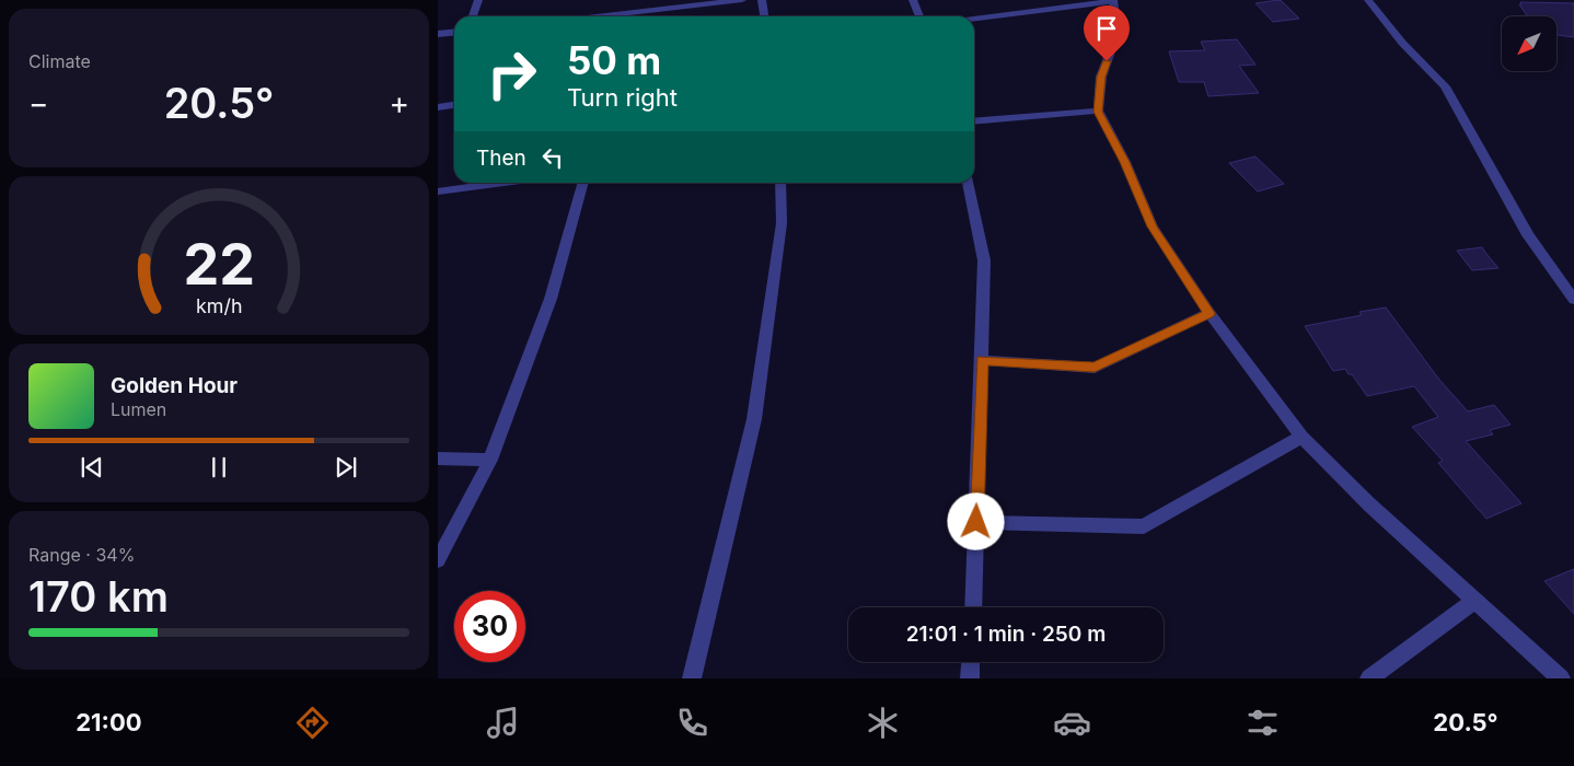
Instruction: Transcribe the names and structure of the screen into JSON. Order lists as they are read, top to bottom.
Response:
{
  "north": "bottom left",
  "page": {
    "tile": [
      "Climate",
      ["Range · 34%", "170 km"]
    ],
    "turn": ["50 m", "Turn right"],
    "heat": ["−", "20.5°", "+"],
    "then": "Then",
    "song": ["Golden Hour", "Lumen"],
    "limit": "30",
    "trip": "21:01 · 1 min · 250 m",
    "tabs": ["21:00", "20.5°"],
    "gauge": ["22", "km/h"]
  }
}
